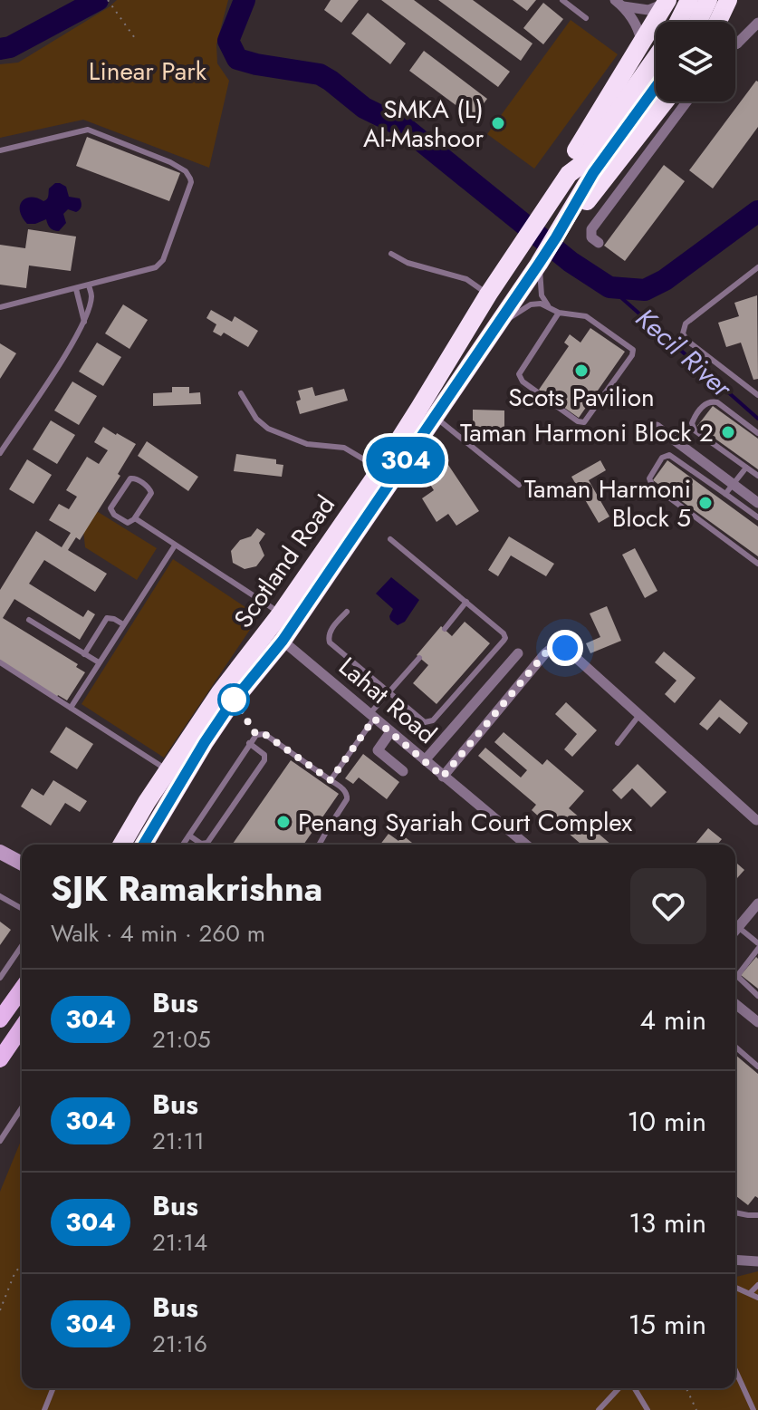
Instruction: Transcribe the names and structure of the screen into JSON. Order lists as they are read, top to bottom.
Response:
{
  "streets": {
    "highway": ["Scotland Road"],
    "street": ["Lahat Road"]
  },
  "crossings": [
    ["Scotland Road", "Lahat Road"]
  ],
  "water": ["Kecil River"],
  "parks": ["Linear Park"],
  "places": [
    "SMKA (L) Al-Mashoor",
    "Scots Pavilion",
    "Taman Harmoni Block 2",
    "Taman Harmoni Block 5",
    "Penang Syariah Court Complex"
  ],
  "lines": ["bus line 304"],
  "page": {
    "on_map": "304",
    "heading": ["SJK Ramakrishna", "Walk · 4 min · 260 m"],
    "list": [
      {
        "mark": "304",
        "name": "Bus",
        "note": "21:05",
        "value": "4 min"
      },
      {
        "mark": "304",
        "name": "Bus",
        "note": "21:11",
        "value": "10 min"
      },
      {
        "mark": "304",
        "name": "Bus",
        "note": "21:14",
        "value": "13 min"
      },
      {
        "mark": "304",
        "name": "Bus",
        "note": "21:16",
        "value": "15 min"
      }
    ]
  }
}
